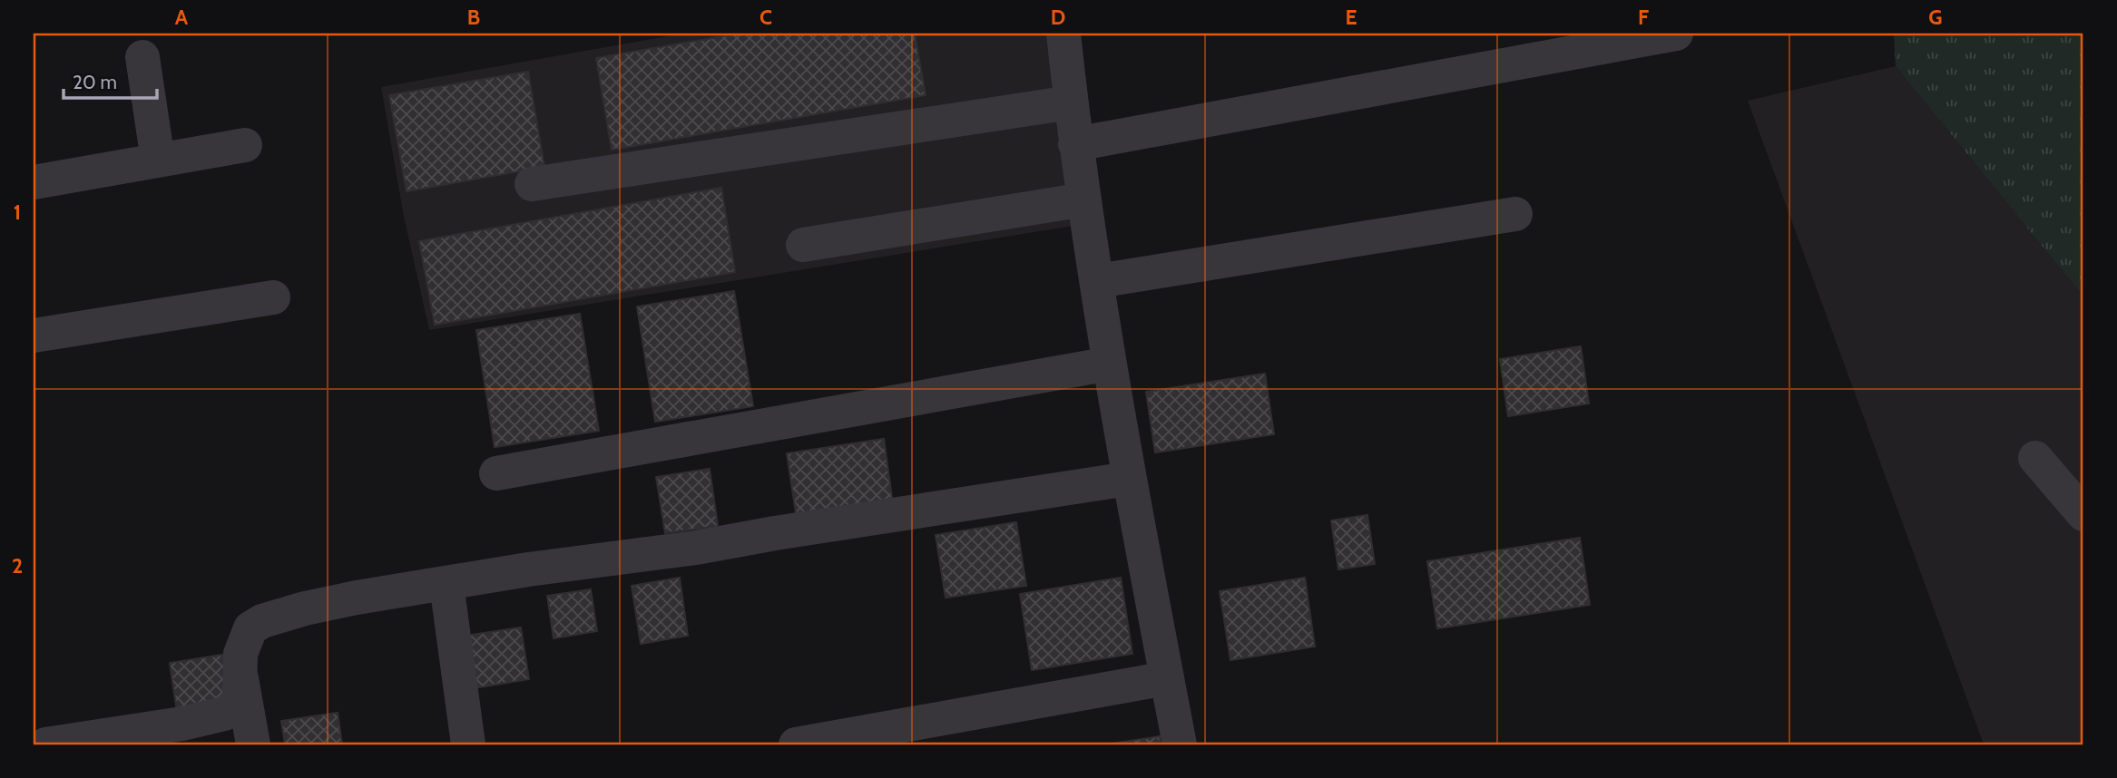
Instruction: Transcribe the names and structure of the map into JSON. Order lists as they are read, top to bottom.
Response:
{
  "scale_bar": "20 m",
  "grid": {
    "columns": [
      "A",
      "B",
      "C",
      "D",
      "E",
      "F",
      "G"
    ],
    "rows": ["1", "2"]
  }
}
